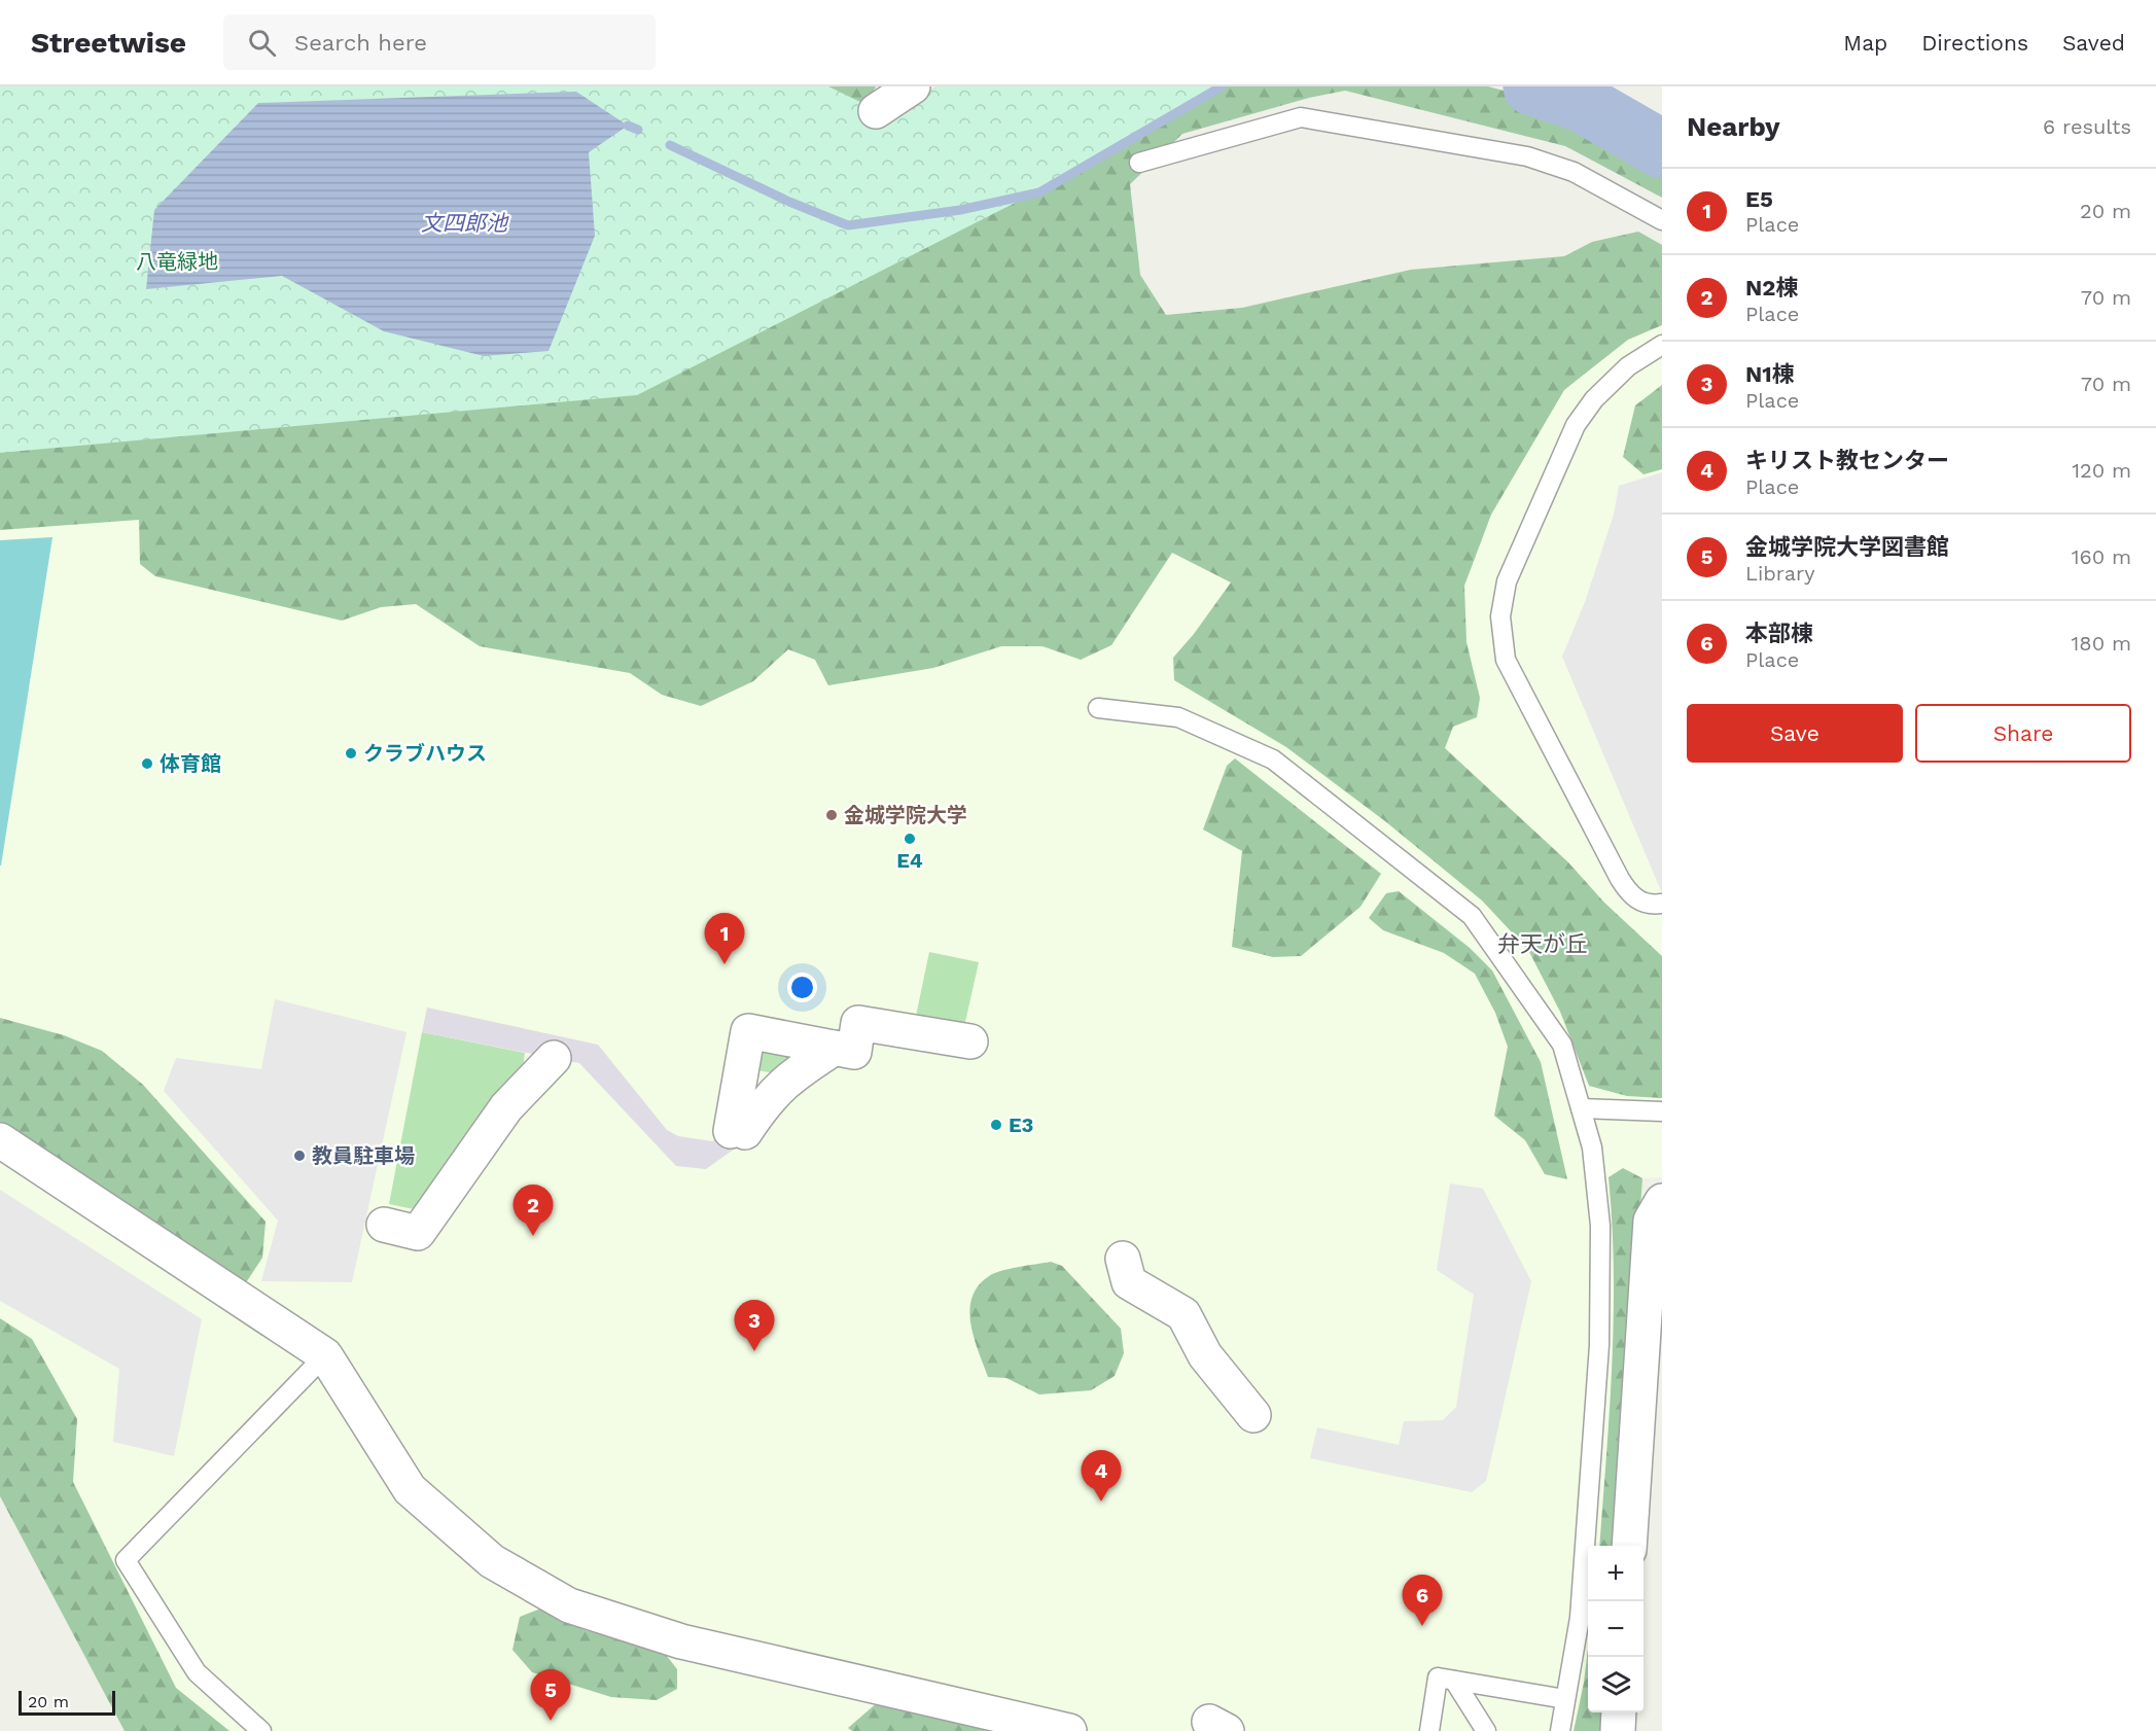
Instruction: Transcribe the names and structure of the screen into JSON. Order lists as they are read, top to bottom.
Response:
{
  "districts": ["弁天が丘"],
  "water": ["文四郎池"],
  "parks": ["八竜緑地"],
  "places": [
    "クラブハウス",
    "体育館",
    "金城学院大学",
    "E4",
    "E3",
    "教員駐車場"
  ],
  "scale_bar": "20 m",
  "page": {
    "header": "Streetwise",
    "search": "Search here",
    "nav": ["Map", "Directions", "Saved"],
    "heading": ["Nearby", "6 results"],
    "list": [
      {
        "mark": "1",
        "name": "E5",
        "note": "Place",
        "value": "20 m"
      },
      {
        "mark": "2",
        "name": "N2棟",
        "note": "Place",
        "value": "70 m"
      },
      {
        "mark": "3",
        "name": "N1棟",
        "note": "Place",
        "value": "70 m"
      },
      {
        "mark": "4",
        "name": "キリスト教センター",
        "note": "Place",
        "value": "120 m"
      },
      {
        "mark": "5",
        "name": "金城学院大学図書館",
        "note": "Library",
        "value": "160 m"
      },
      {
        "mark": "6",
        "name": "本部棟",
        "note": "Place",
        "value": "180 m"
      }
    ],
    "buttons": ["Save", "Share"],
    "pins": [
      "1",
      "2",
      "3",
      "4",
      "6",
      "5"
    ],
    "map_buttons": ["+", "−"],
    "scale": "20 m"
  }
}
